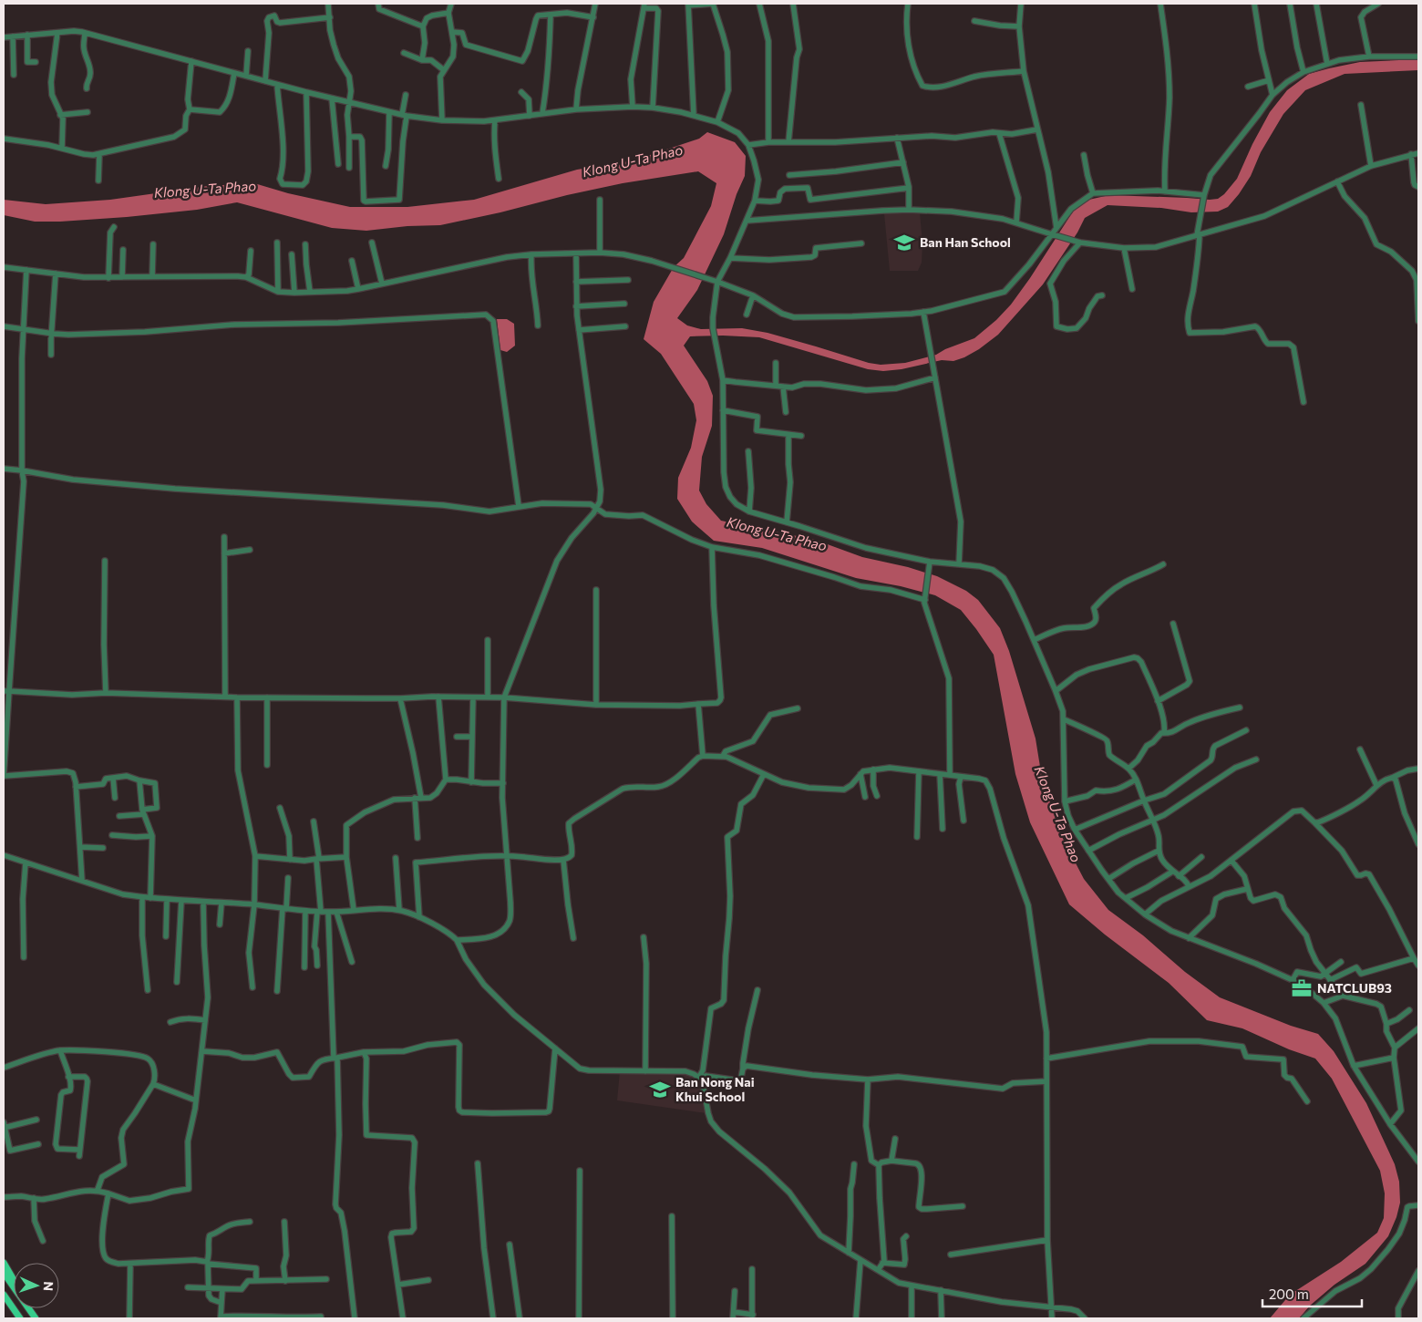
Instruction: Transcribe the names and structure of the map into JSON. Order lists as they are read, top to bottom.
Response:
{
  "water": ["Klong U-Ta Phao"],
  "places": {
    "school or university": ["Ban Han School", "Ban Nong Nai Khui School"],
    "office": ["NATCLUB93"]
  },
  "scale_bar": "200 m",
  "north": "right"
}
